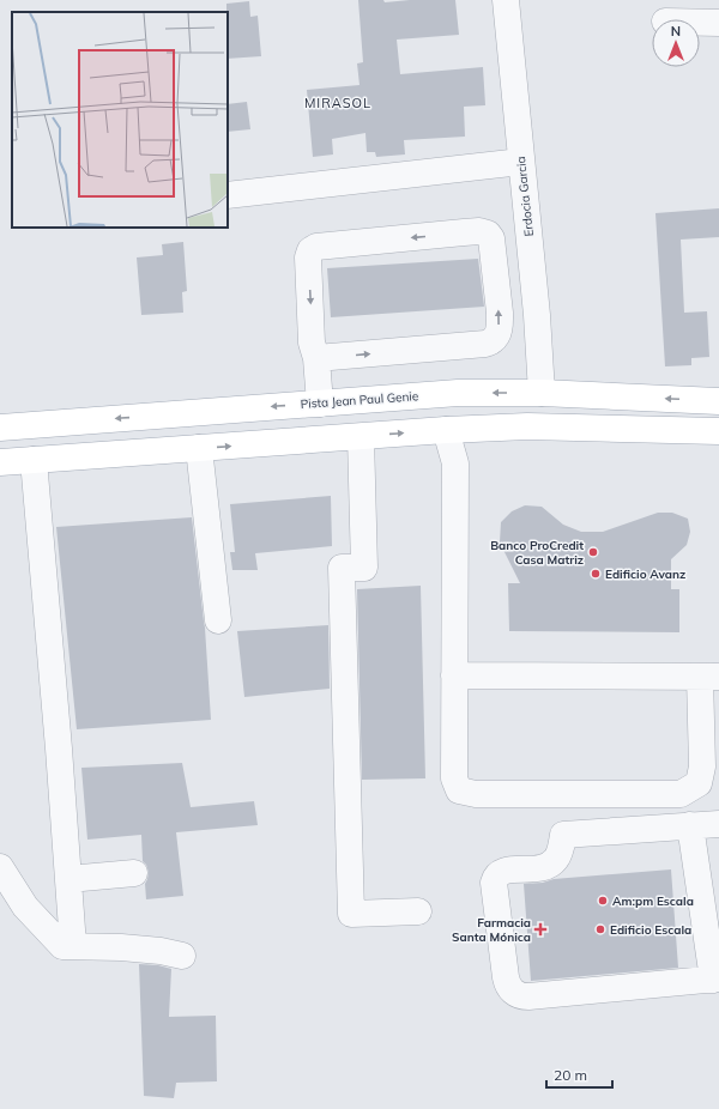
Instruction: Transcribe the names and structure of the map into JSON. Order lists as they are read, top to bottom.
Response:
{
  "streets": {
    "main road": ["Pista Jean Paul Genie"],
    "street": ["Erdocia Garcia"]
  },
  "crossings": [
    ["Erdocia Garcia", "Pista Jean Paul Genie"]
  ],
  "districts": ["MIRASOL"],
  "places": {
    "other": [
      "Banco ProCredit Casa Matriz",
      "Edificio Avanz",
      "Am:pm Escala",
      "Edificio Escala"
    ],
    "health": ["Farmacia Santa Mónica"]
  },
  "scale_bar": "20 m",
  "north": "top"
}
